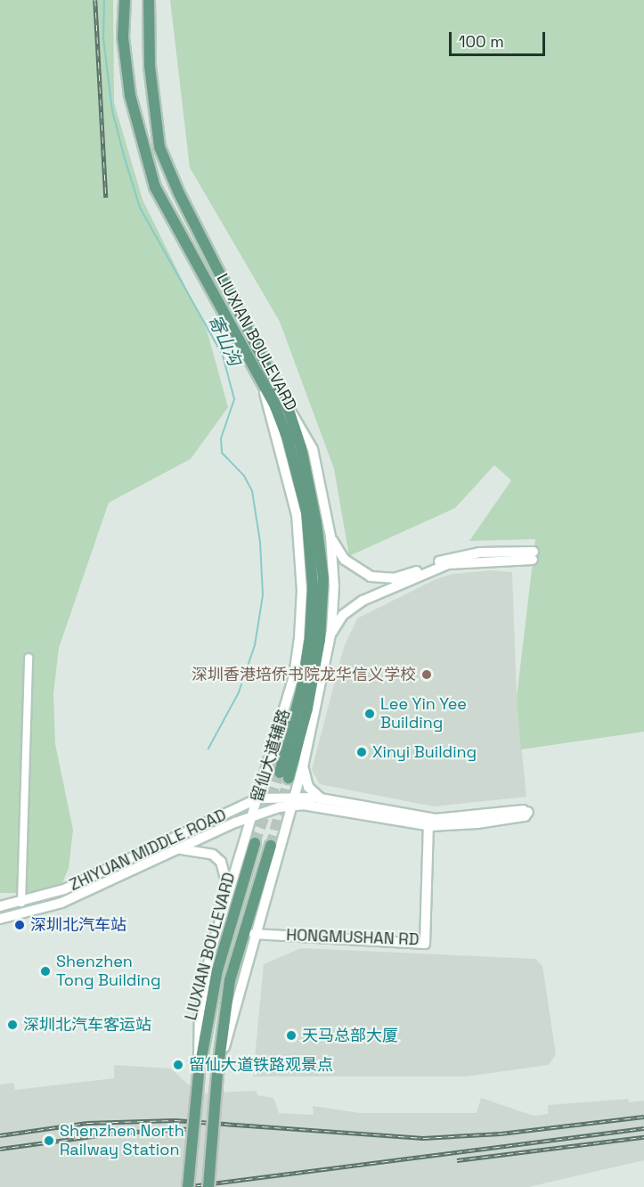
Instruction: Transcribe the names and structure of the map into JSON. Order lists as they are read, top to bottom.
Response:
{
  "streets": {
    "main road": ["LIUXIAN BOULEVARD"],
    "street": ["留仙大道辅路", "ZHIYUAN MIDDLE ROAD", "HONGMUSHAN RD"]
  },
  "crossings": [
    ["LIUXIAN BOULEVARD", "留仙大道辅路"],
    ["留仙大道辅路", "ZHIYUAN MIDDLE ROAD"],
    ["留仙大道辅路", "HONGMUSHAN RD"]
  ],
  "water": ["寄山沟"],
  "places": [
    "深圳香港培侨书院龙华信义学校",
    "Lee Yin Yee Building",
    "Xinyi Building",
    "深圳北汽车站",
    "Shenzhen Tong Building",
    "深圳北汽车客运站",
    "天马总部大厦",
    "留仙大道铁路观景点",
    "Shenzhen North Railway Station"
  ],
  "scale_bar": "100 m"
}
